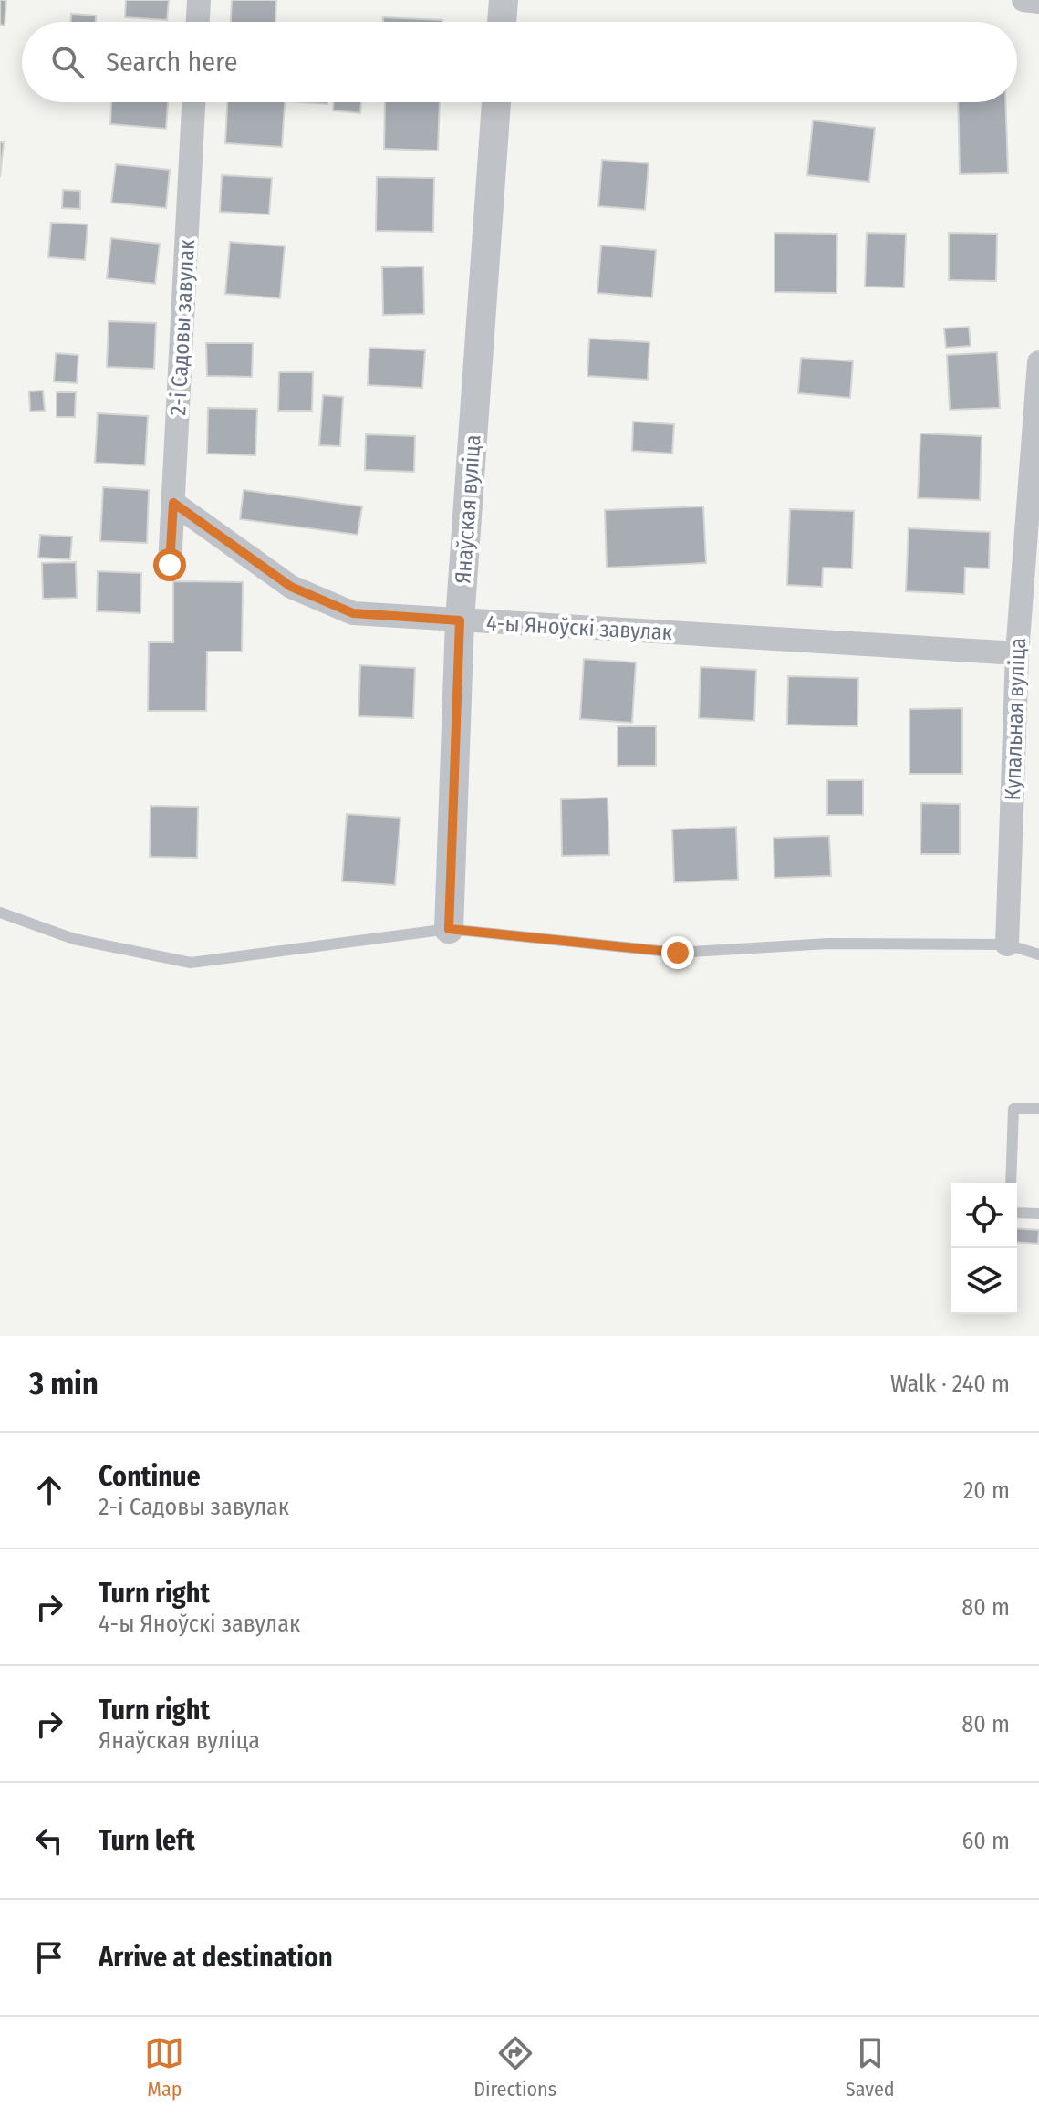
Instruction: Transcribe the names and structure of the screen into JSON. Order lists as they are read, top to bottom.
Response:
{
  "streets": {
    "street": [
      "2-і Садовы завулак",
      "Янаўская вуліца",
      "4-ы Яноўскі завулак",
      "Купальная вуліца"
    ]
  },
  "crossings": [
    ["2-і Садовы завулак", "4-ы Яноўскі завулак"],
    ["Янаўская вуліца", "4-ы Яноўскі завулак"],
    ["4-ы Яноўскі завулак", "Купальная вуліца"]
  ],
  "page": {
    "search": "Search here",
    "heading": ["3 min", "Walk · 240 m"],
    "list": [
      ["Continue", "2-і Садовы завулак", "20 m"],
      ["Turn right", "4-ы Яноўскі завулак", "80 m"],
      ["Turn right", "Янаўская вуліца", "80 m"],
      ["Turn left", "60 m"],
      "Arrive at destination"
    ],
    "nav": ["Map", "Directions", "Saved"]
  }
}
